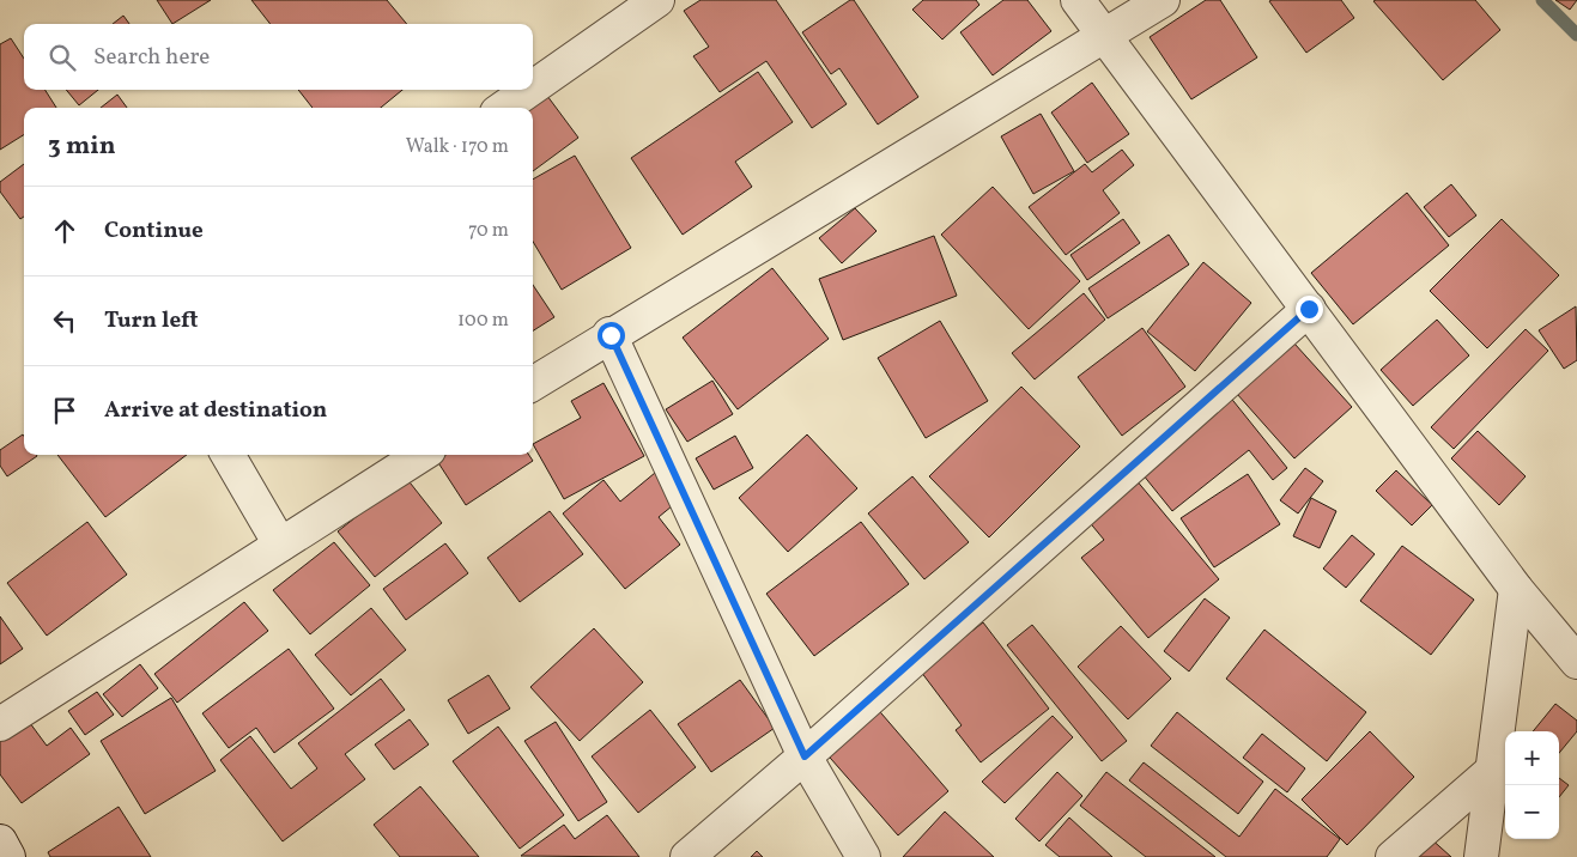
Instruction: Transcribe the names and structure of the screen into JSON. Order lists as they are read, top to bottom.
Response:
{
  "page": {
    "search": "Search here",
    "heading": ["3 min", "Walk · 170 m"],
    "list": [
      ["Continue", "70 m"],
      ["Turn left", "100 m"],
      "Arrive at destination"
    ],
    "map_buttons": ["+", "−"]
  }
}
